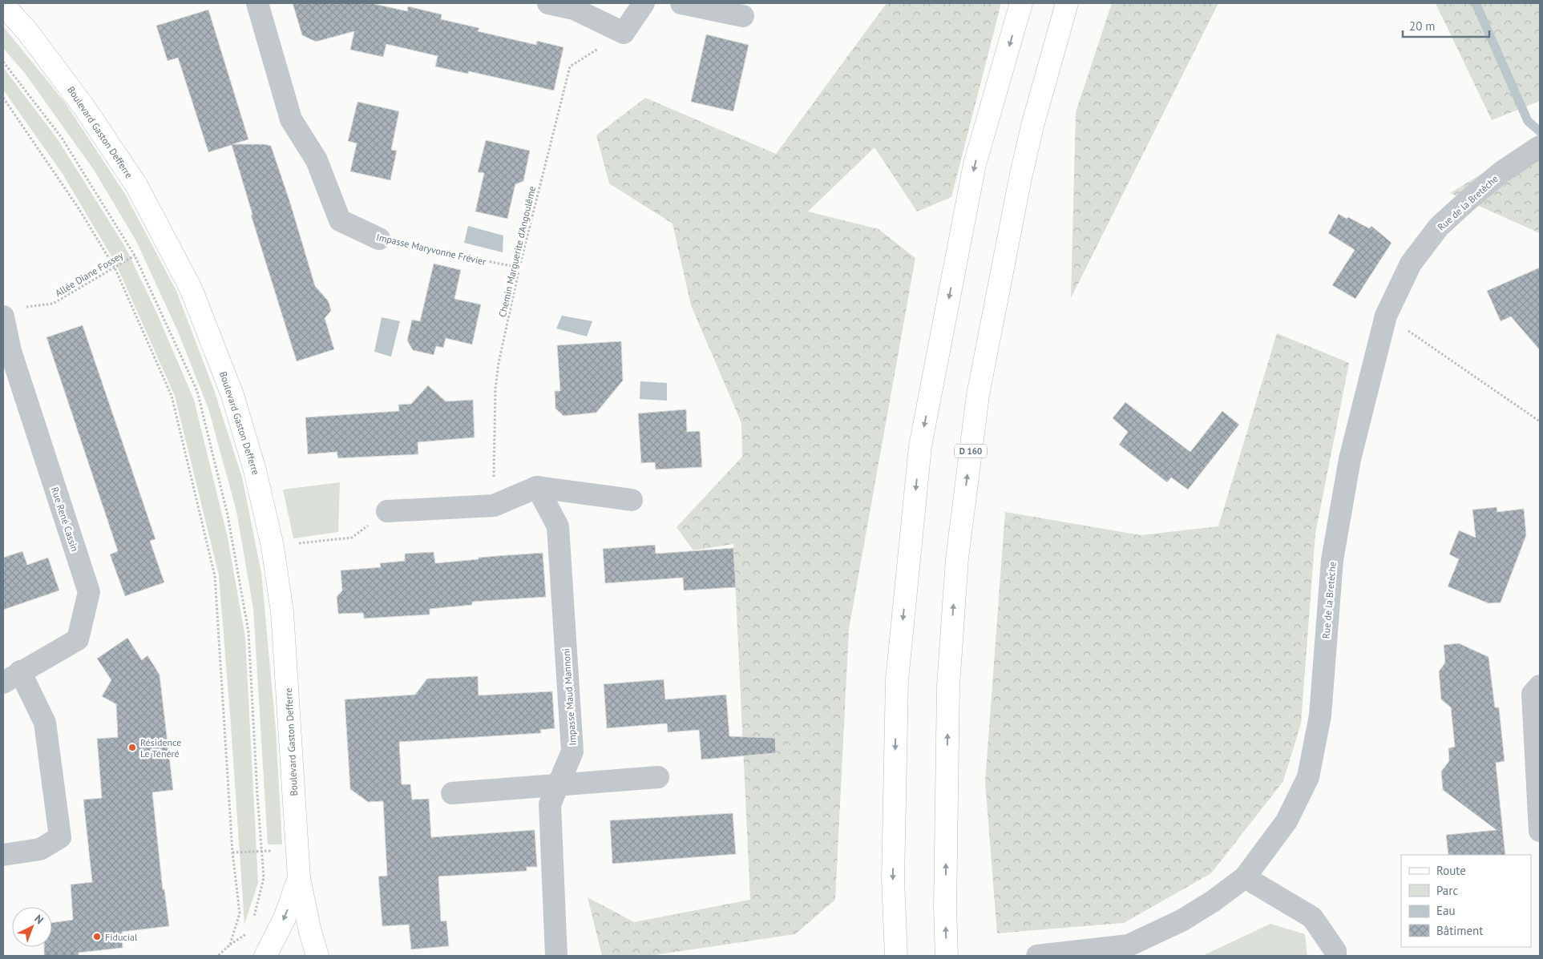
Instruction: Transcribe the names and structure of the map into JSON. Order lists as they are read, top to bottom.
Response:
{
  "streets": {
    "main road": ["Boulevard Gaston Defferre", "D 160"],
    "street": [
      "Rue de la Bretèche",
      "Impasse Maryvonne Frévier",
      "Rue René Cassin",
      "Impasse Maud Mannoni"
    ],
    "path": ["Chemin Marguerite d'Angoulême", "Allée Diane Fossey"]
  },
  "crossings": [
    ["Impasse Maryvonne Frévier", "Chemin Marguerite d'Angoulême"]
  ],
  "places": ["Résidence Le Ténéré", "Fiducial"],
  "legend": [
    "Route",
    "Parc",
    "Eau",
    "Bâtiment"
  ],
  "scale_bar": "20 m",
  "north": "top right"
}
